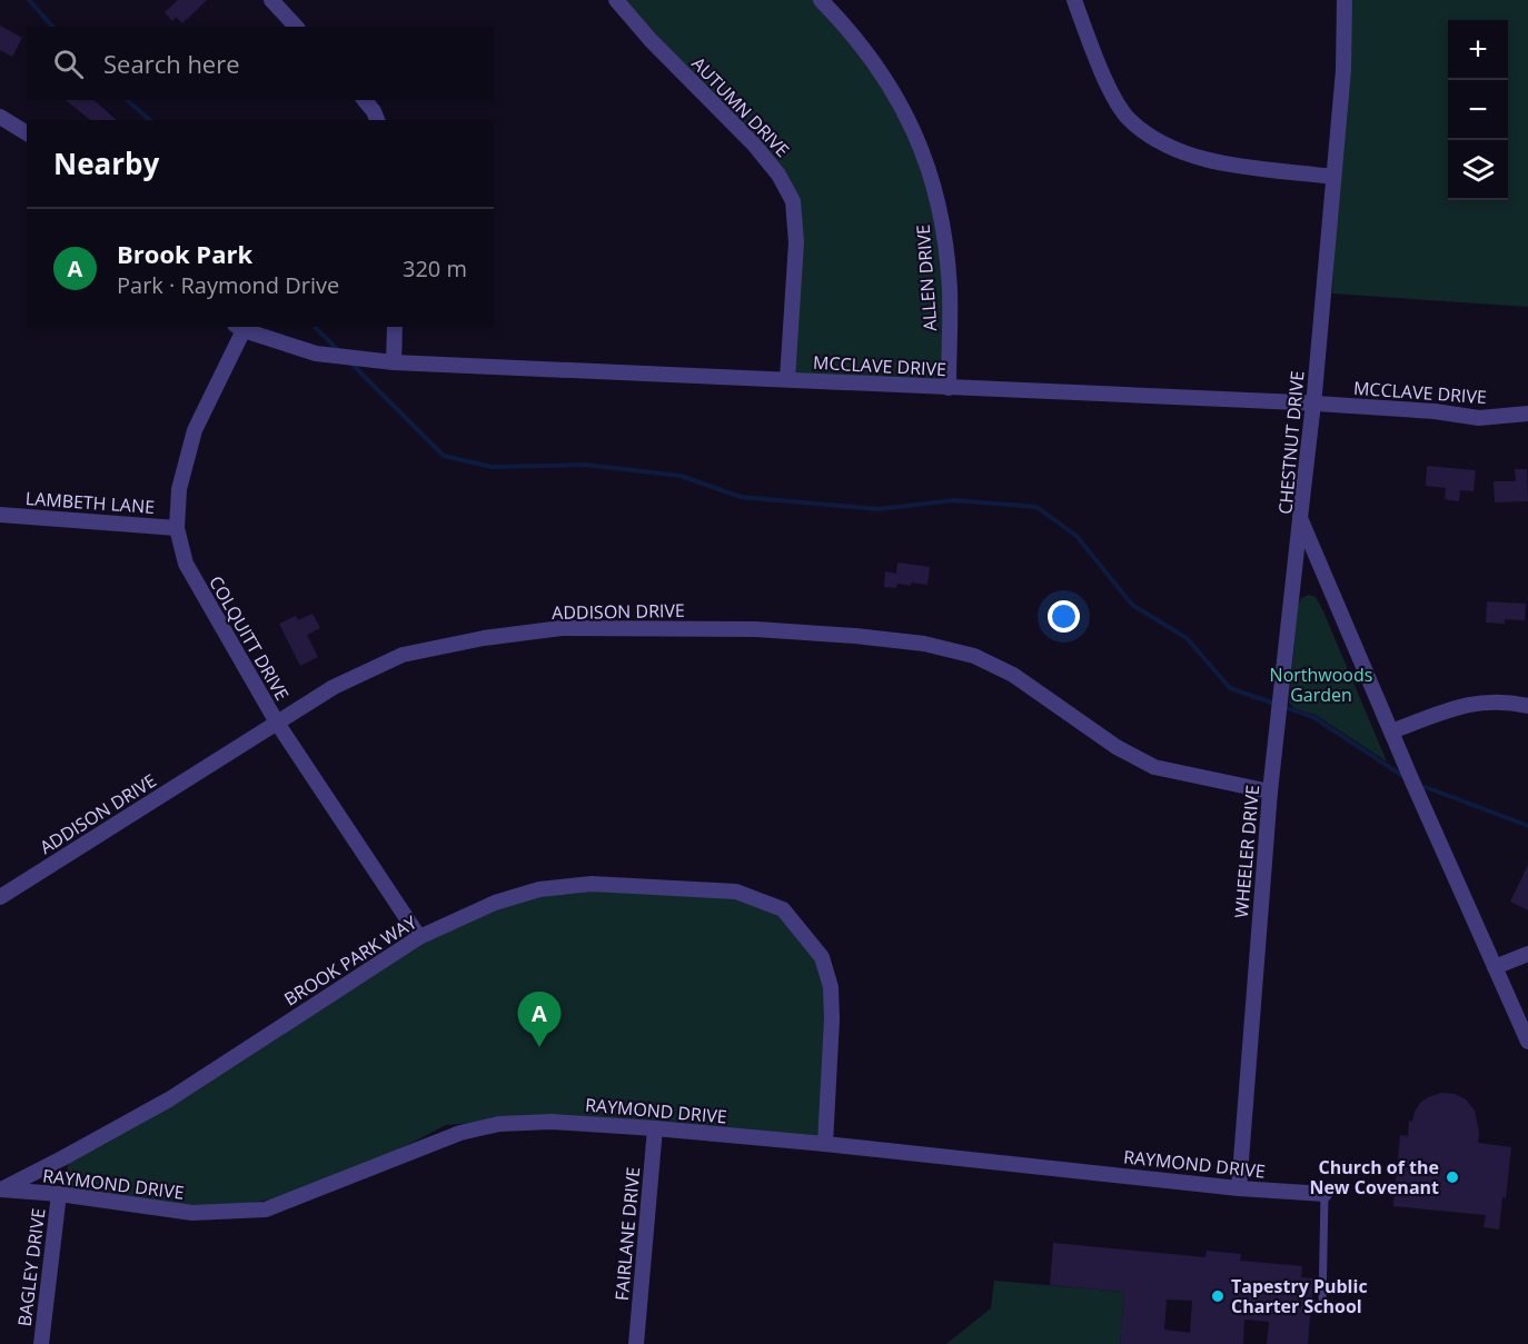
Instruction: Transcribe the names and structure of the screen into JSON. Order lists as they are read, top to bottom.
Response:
{
  "streets": {
    "street": [
      "AUTUMN DRIVE",
      "ALLEN DRIVE",
      "MCCLAVE DRIVE",
      "CHESTNUT DRIVE",
      "LAMBETH LANE",
      "ADDISON DRIVE",
      "COLQUITT DRIVE",
      "WHEELER DRIVE",
      "BROOK PARK WAY",
      "RAYMOND DRIVE",
      "FAIRLANE DRIVE",
      "BAGLEY DRIVE"
    ]
  },
  "crossings": [
    ["AUTUMN DRIVE", "MCCLAVE DRIVE"],
    ["ALLEN DRIVE", "MCCLAVE DRIVE"],
    ["MCCLAVE DRIVE", "CHESTNUT DRIVE"],
    ["MCCLAVE DRIVE", "COLQUITT DRIVE"],
    ["CHESTNUT DRIVE", "WHEELER DRIVE"],
    ["LAMBETH LANE", "COLQUITT DRIVE"],
    ["ADDISON DRIVE", "COLQUITT DRIVE"],
    ["ADDISON DRIVE", "WHEELER DRIVE"],
    ["COLQUITT DRIVE", "BROOK PARK WAY"],
    ["WHEELER DRIVE", "RAYMOND DRIVE"],
    ["BROOK PARK WAY", "RAYMOND DRIVE"],
    ["RAYMOND DRIVE", "FAIRLANE DRIVE"],
    ["RAYMOND DRIVE", "BAGLEY DRIVE"]
  ],
  "parks": ["Northwoods Garden"],
  "places": ["Church of the New Covenant", "Tapestry Public Charter School"],
  "page": {
    "map_buttons": ["+", "−"],
    "search": "Search here",
    "heading": "Nearby",
    "list": [
      {
        "mark": "A",
        "name": "Brook Park",
        "note": "Park · Raymond Drive",
        "value": "320 m"
      }
    ],
    "pins": "A"
  }
}
